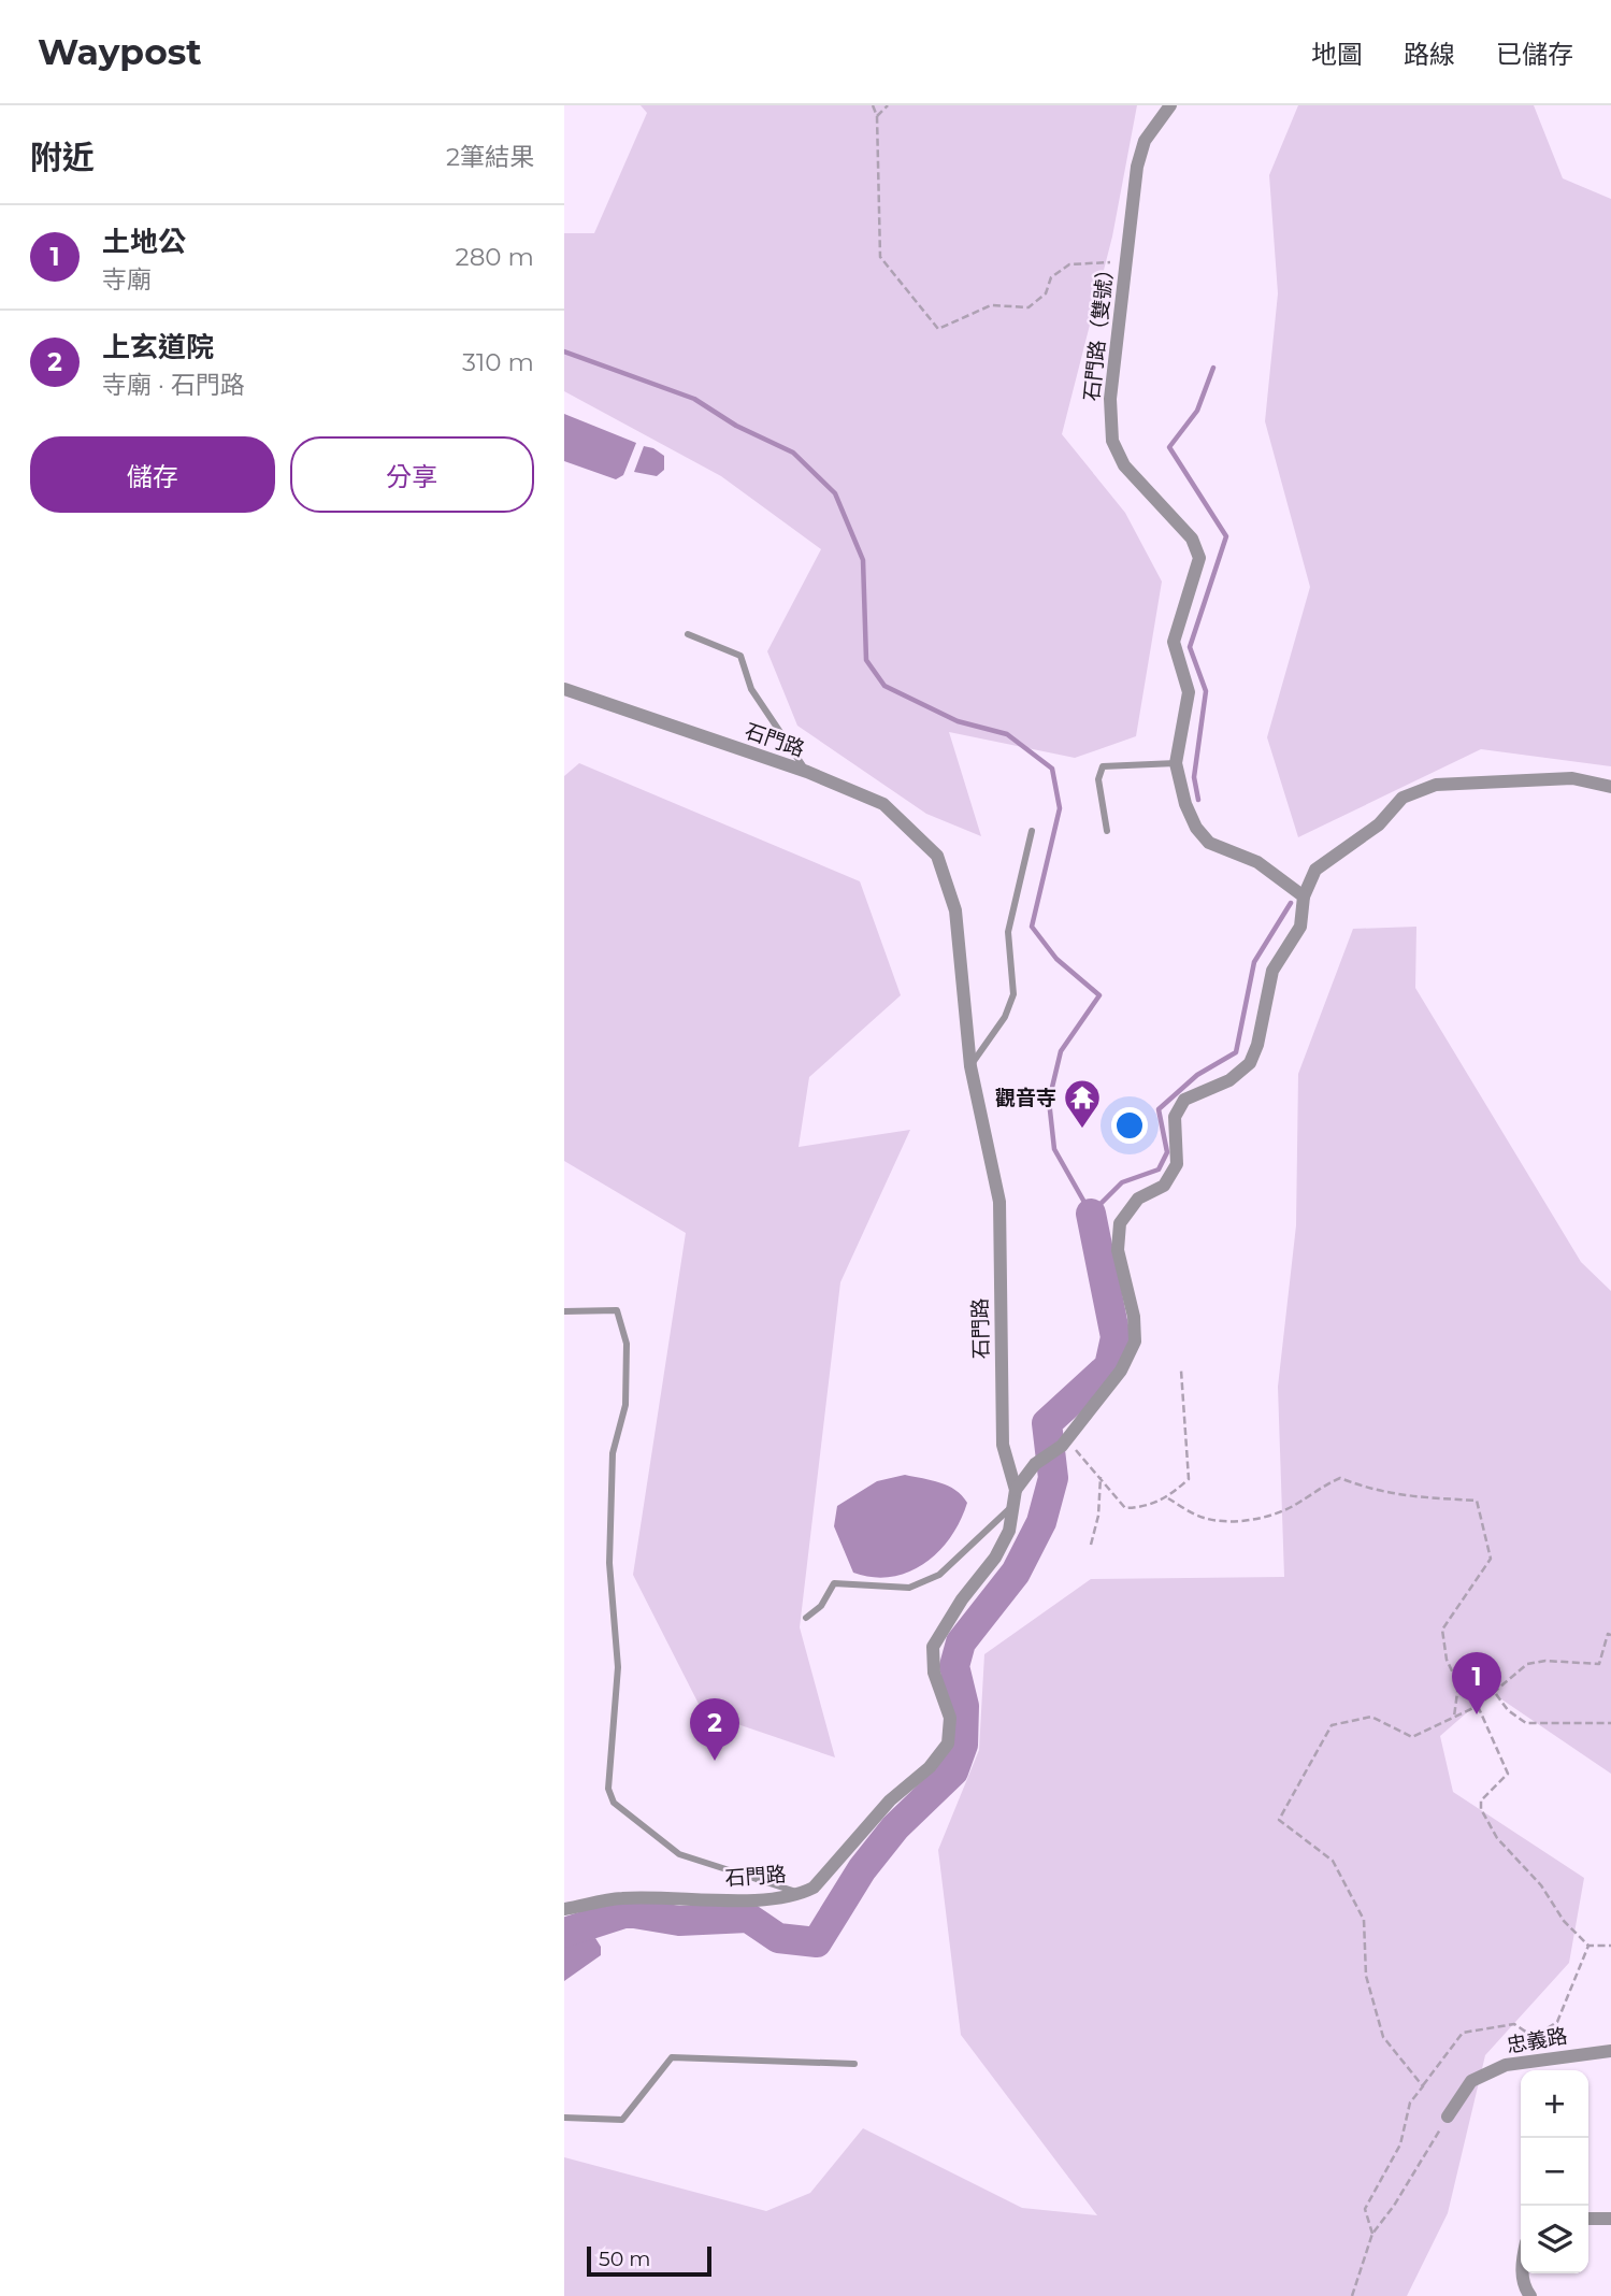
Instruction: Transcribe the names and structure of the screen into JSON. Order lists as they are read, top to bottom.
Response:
{
  "streets": {
    "street": ["石門路（雙號）", "石門路", "忠義路"]
  },
  "places": {
    "temple": ["觀音寺"]
  },
  "scale_bar": "50 m",
  "page": {
    "header": "Waypost",
    "nav": ["地圖", "路線", "已儲存"],
    "heading": ["附近", "2筆結果"],
    "list": [
      {
        "mark": "1",
        "name": "土地公",
        "note": "寺廟",
        "value": "280 m"
      },
      {
        "mark": "2",
        "name": "上玄道院",
        "note": "寺廟 · 石門路",
        "value": "310 m"
      }
    ],
    "buttons": ["儲存", "分享"],
    "pins": ["1", "2"],
    "map_buttons": ["+", "−"],
    "scale": "50 m"
  }
}
